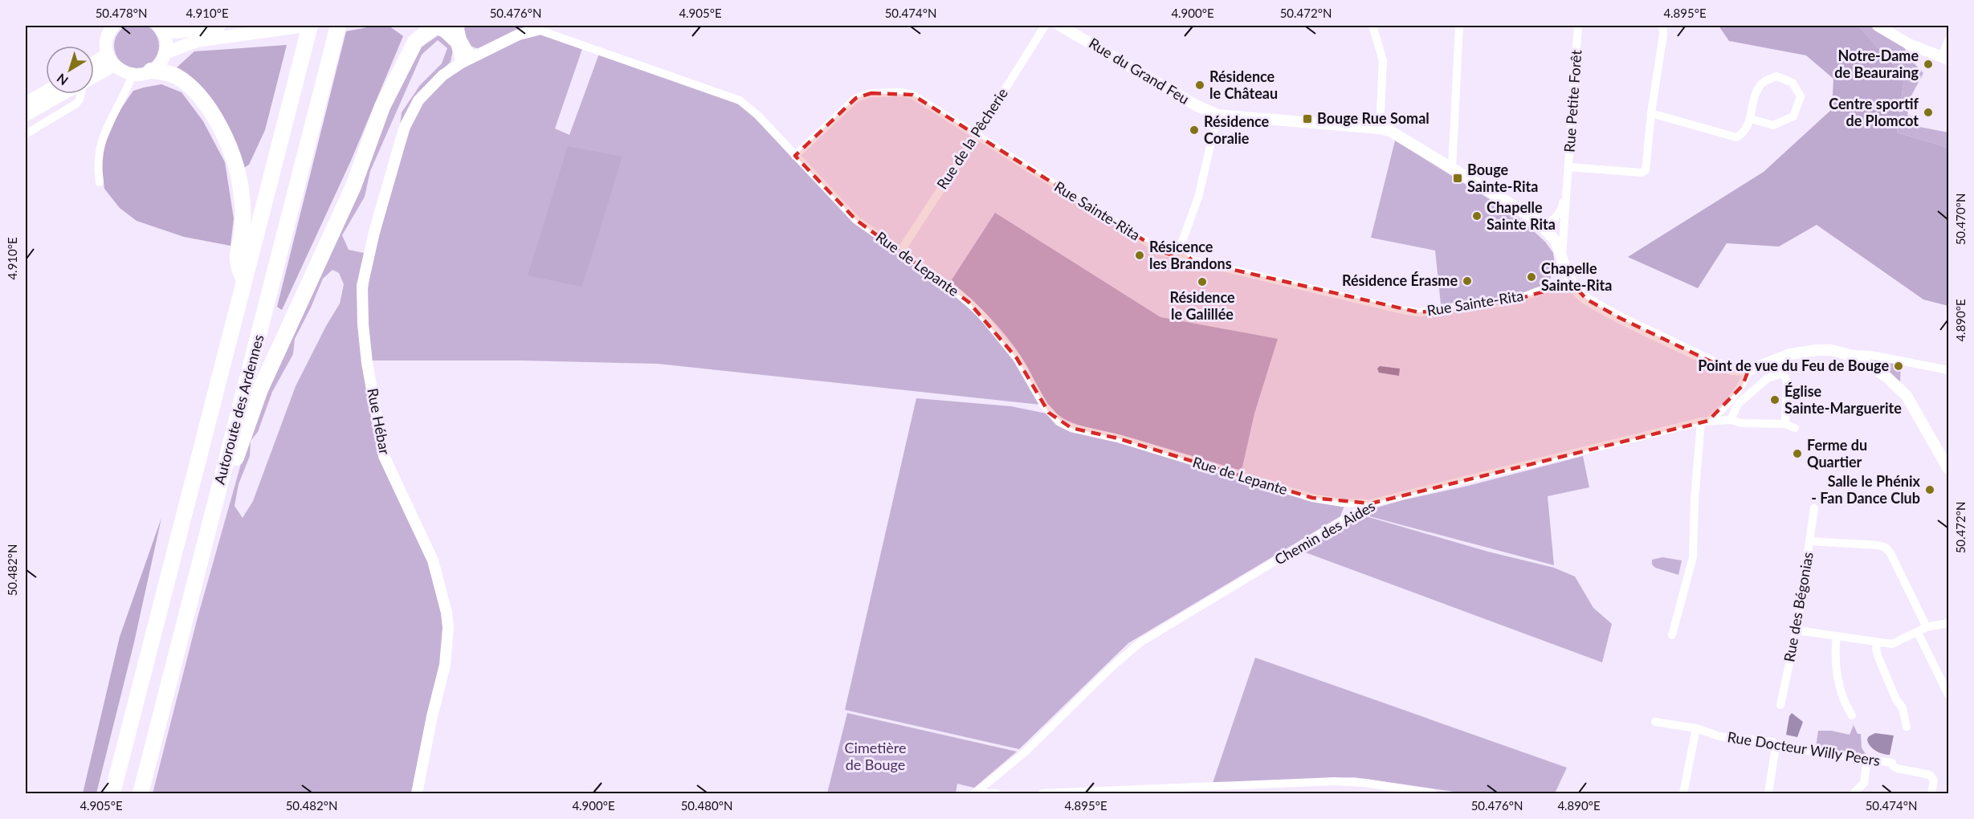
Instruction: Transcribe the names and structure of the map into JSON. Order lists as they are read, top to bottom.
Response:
{
  "streets": {
    "highway": ["Autoroute des Ardennes"],
    "street": [
      "Rue du Grand Feu",
      "Rue Petite Forêt",
      "Rue de la Pêcherie",
      "Rue Sainte-Rita",
      "Rue de Lepante",
      "Rue Hébar",
      "Chemin des Aides",
      "Rue des Bégonias",
      "Rue Docteur Willy Peers"
    ]
  },
  "crossings": [
    ["Rue du Grand Feu", "Rue Petite Forêt"],
    ["Rue du Grand Feu", "Rue Sainte-Rita"],
    ["Rue du Grand Feu", "Chemin des Aides"],
    ["Rue de la Pêcherie", "Rue Sainte-Rita"],
    ["Rue de la Pêcherie", "Rue de Lepante"],
    ["Rue Sainte-Rita", "Rue de Lepante"],
    ["Rue de Lepante", "Rue Hébar"],
    ["Rue de Lepante", "Chemin des Aides"]
  ],
  "parks": ["Cimetière de Bouge"],
  "places": {
    "other": [
      "Notre-Dame de Beauraing",
      "Résidence le Château",
      "Centre sportif de Plomcot",
      "Résidence Coralie",
      "Chapelle Sainte Rita",
      "Résicence les Brandons",
      "Chapelle Sainte-Rita",
      "Résidence Érasme",
      "Résidence le Galillée",
      "Point de vue du Feu de Bouge",
      "Église Sainte-Marguerite",
      "Ferme du Quartier",
      "Salle le Phénix - Fan Dance Club"
    ],
    "transit": ["Bouge Rue Somal", "Bouge Sainte-Rita"]
  },
  "north": "bottom left",
  "coordinates": [
    "50.478°N",
    "4.910°E",
    "50.476°N",
    "4.905°E",
    "50.474°N",
    "4.900°E",
    "50.472°N",
    "4.895°E",
    "50.470°N",
    "4.890°E",
    "50.482°N",
    "50.480°N"
  ]
}
